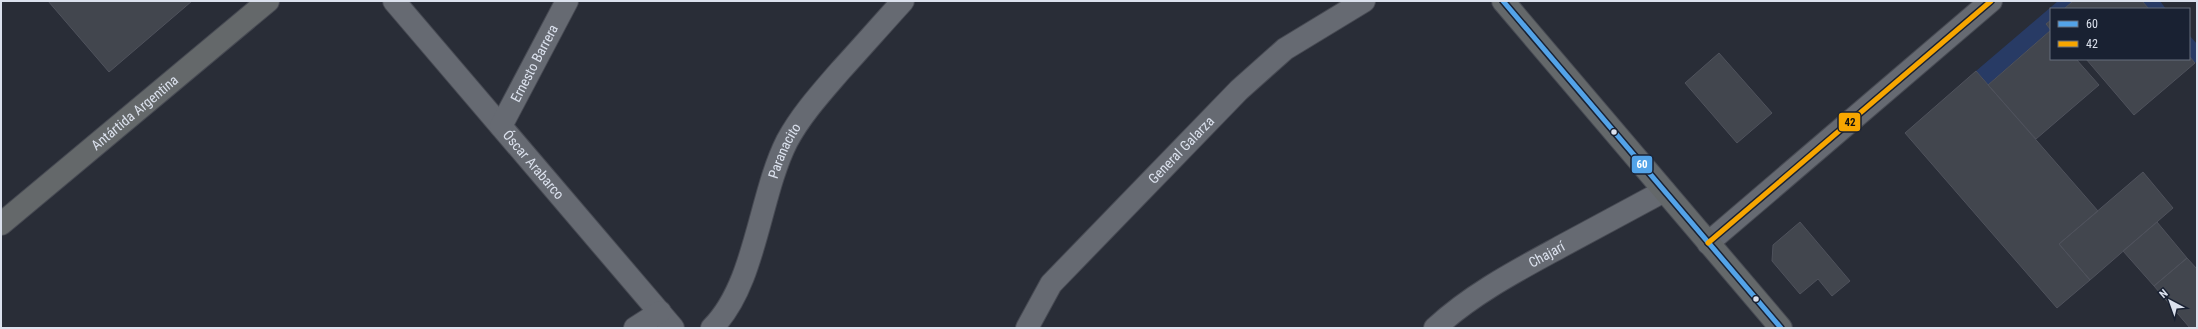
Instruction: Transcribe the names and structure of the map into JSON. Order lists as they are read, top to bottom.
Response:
{
  "streets": {
    "main road": ["Antártida Argentina"],
    "street": [
      "Ernesto Barrera",
      "General Galarza",
      "Paranacito",
      "Óscar Arabarco",
      "Chajarí"
    ]
  },
  "crossings": [
    ["Ernesto Barrera", "Óscar Arabarco"]
  ],
  "lines": ["transit line 60", "transit line 42"],
  "legend": ["60", "42"],
  "north": "top left"
}
